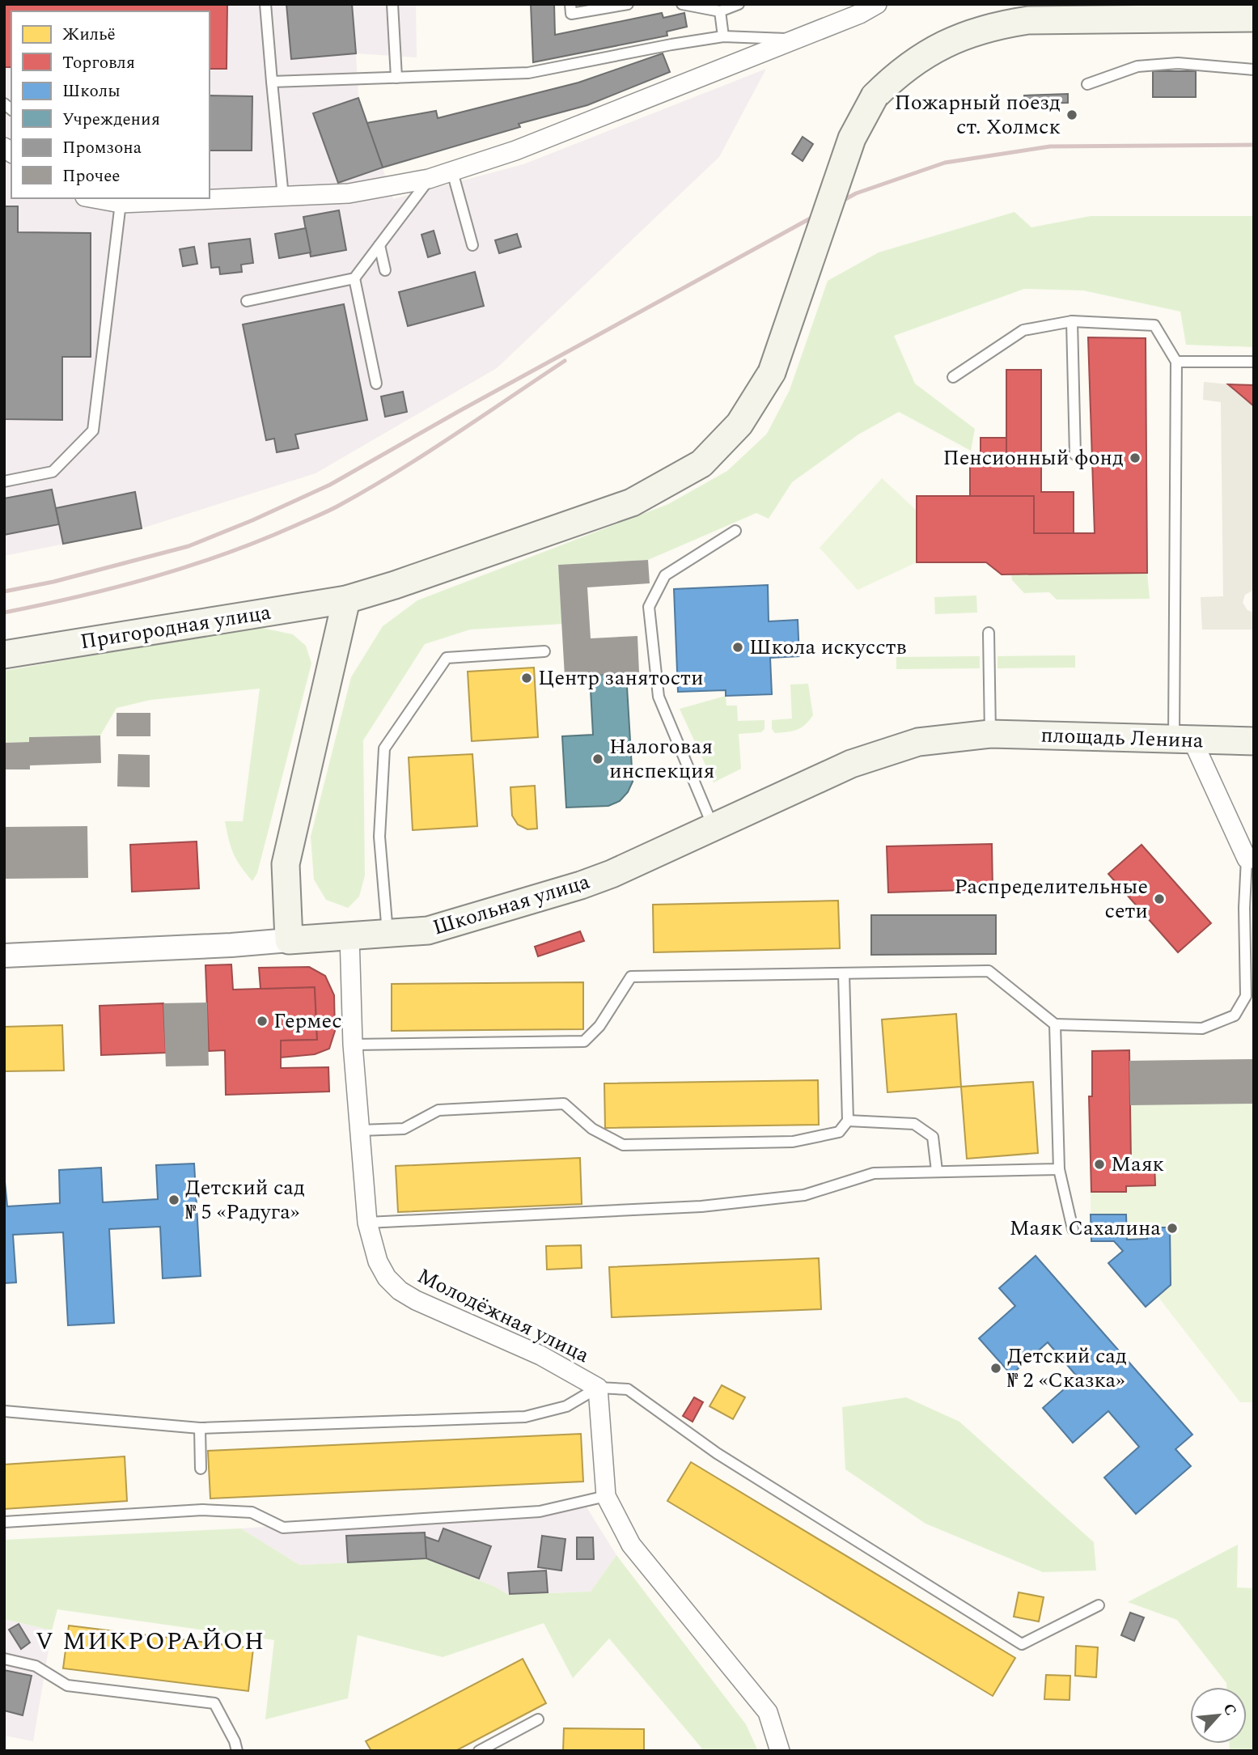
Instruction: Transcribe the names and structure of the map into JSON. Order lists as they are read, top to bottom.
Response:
{
  "streets": {
    "main road": ["Пригородная улица", "площадь Ленина", "Школьная улица"],
    "street": ["Молодёжная улица"]
  },
  "crossings": [
    ["площадь Ленина", "Школьная улица"],
    ["Школьная улица", "Молодёжная улица"]
  ],
  "districts": ["V МИКРОРАЙОН"],
  "places": [
    "Пожарный поезд ст. Холмск",
    "Пенсионный фонд",
    "Школа искусств",
    "Центр занятости",
    "Налоговая инспекция",
    "Распределительные сети",
    "Гермес",
    "Маяк",
    "Детский сад № 5 «Радуга»",
    "Маяк Сахалина",
    "Детский сад № 2 «Сказка»"
  ],
  "legend": [
    "Жильё",
    "Торговля",
    "Школы",
    "Учреждения",
    "Промзона",
    "Прочее"
  ],
  "north": "top right"
}
